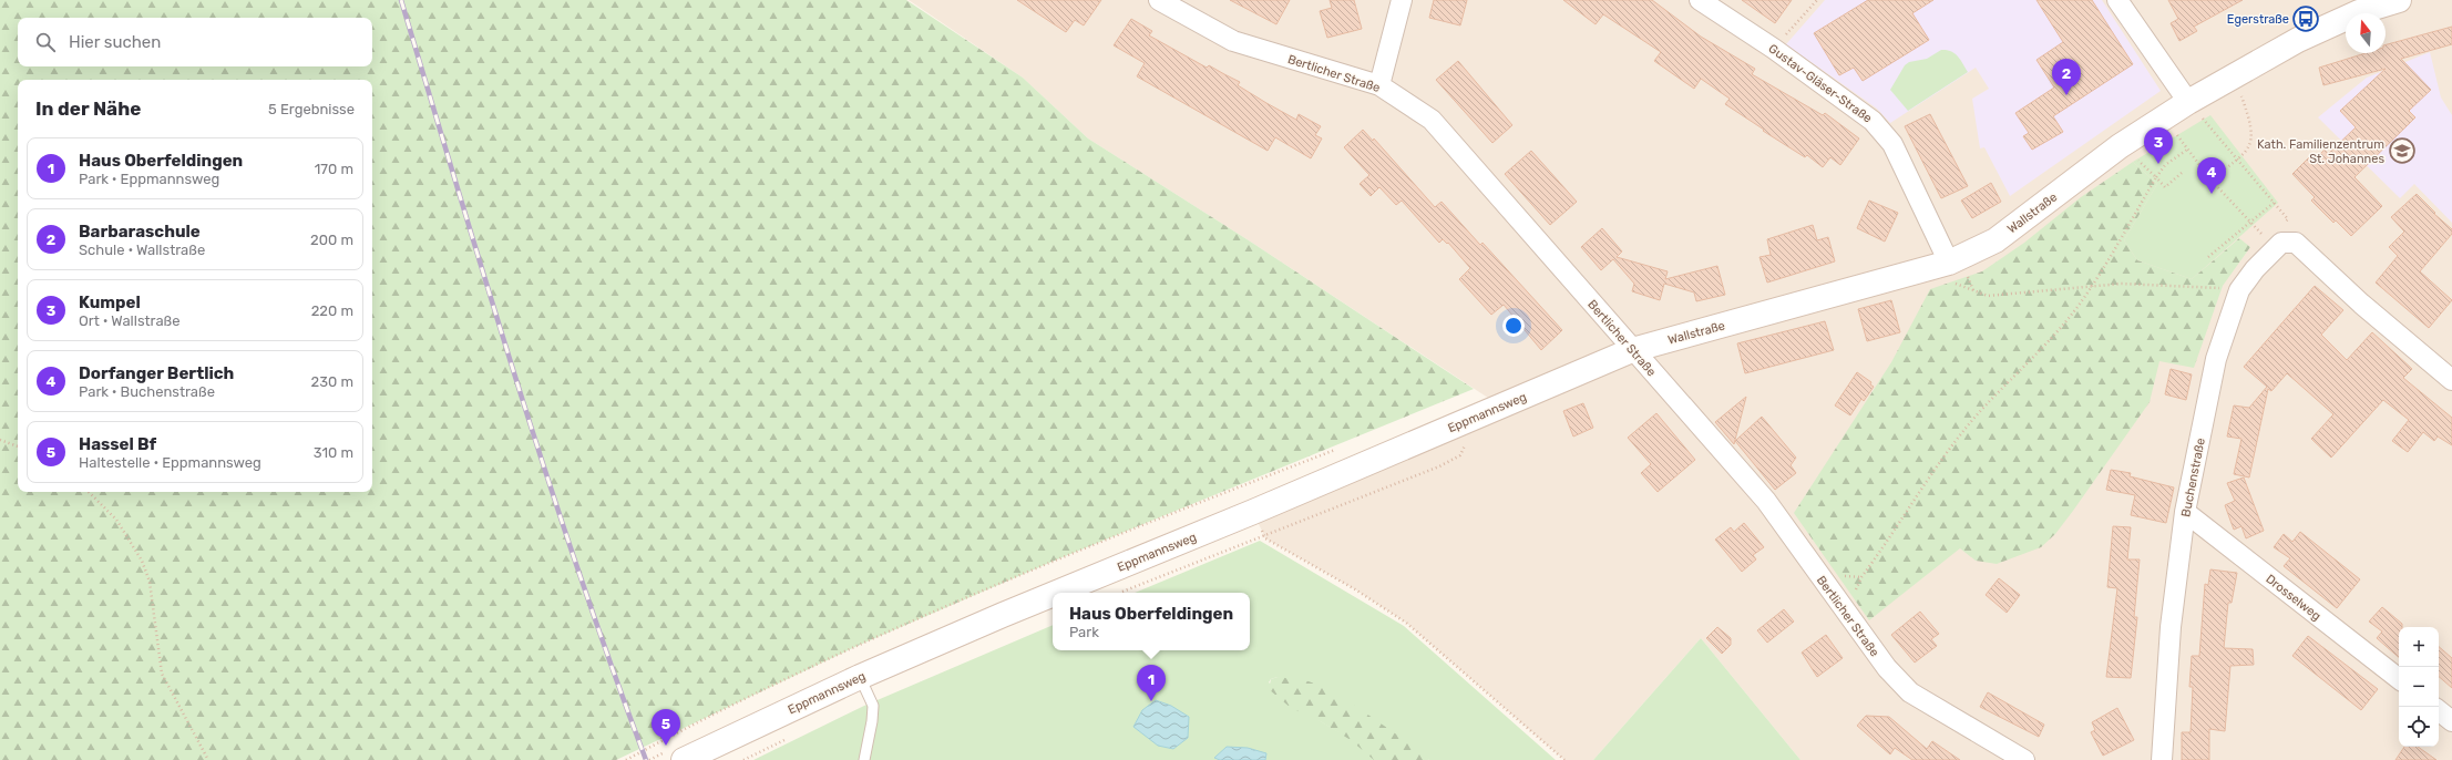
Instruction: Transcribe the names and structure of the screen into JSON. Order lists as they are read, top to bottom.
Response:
{
  "streets": {
    "street": [
      "Bertlicher Straße",
      "Gustav-Gläser-Straße",
      "Wallstraße",
      "Eppmannsweg",
      "Buchenstraße",
      "Drosselweg"
    ]
  },
  "crossings": [
    ["Bertlicher Straße", "Wallstraße"],
    ["Bertlicher Straße", "Eppmannsweg"],
    ["Gustav-Gläser-Straße", "Wallstraße"],
    ["Wallstraße", "Eppmannsweg"],
    ["Buchenstraße", "Drosselweg"]
  ],
  "places": {
    "bus stop": ["Egerstraße"],
    "school or university": ["Kath. Familienzentrum St. Johannes"]
  },
  "north": "top",
  "page": {
    "search": "Hier suchen",
    "pins": [
      "2",
      "3",
      "4",
      "1",
      "5"
    ],
    "heading": ["In der Nähe", "5 Ergebnisse"],
    "list": [
      {
        "mark": "1",
        "name": "Haus Oberfeldingen",
        "note": "Park · Eppmannsweg",
        "value": "170 m"
      },
      {
        "mark": "2",
        "name": "Barbaraschule",
        "note": "Schule · Wallstraße",
        "value": "200 m"
      },
      {
        "mark": "3",
        "name": "Kumpel",
        "note": "Ort · Wallstraße",
        "value": "220 m"
      },
      {
        "mark": "4",
        "name": "Dorfanger Bertlich",
        "note": "Park · Buchenstraße",
        "value": "230 m"
      },
      {
        "mark": "5",
        "name": "Hassel Bf",
        "note": "Haltestelle · Eppmannsweg",
        "value": "310 m"
      }
    ],
    "popup": ["Haus Oberfeldingen", "Park"],
    "map_buttons": ["+", "−"]
  }
}
